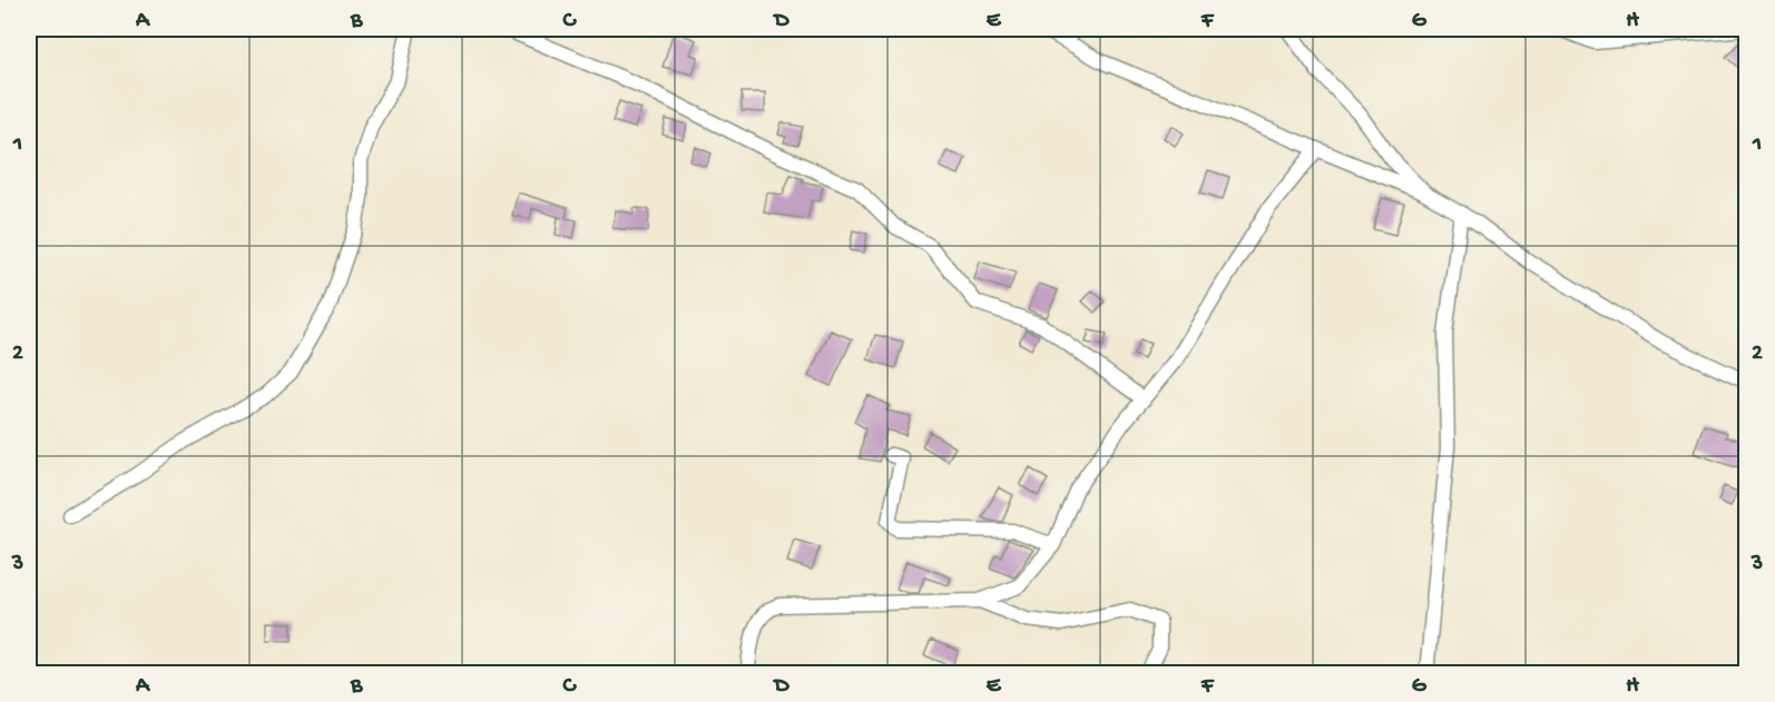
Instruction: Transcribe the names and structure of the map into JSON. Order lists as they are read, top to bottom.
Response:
{
  "grid": {
    "columns": [
      "A",
      "B",
      "C",
      "D",
      "E",
      "F",
      "G",
      "H"
    ],
    "rows": ["1", "2", "3"]
  }
}
